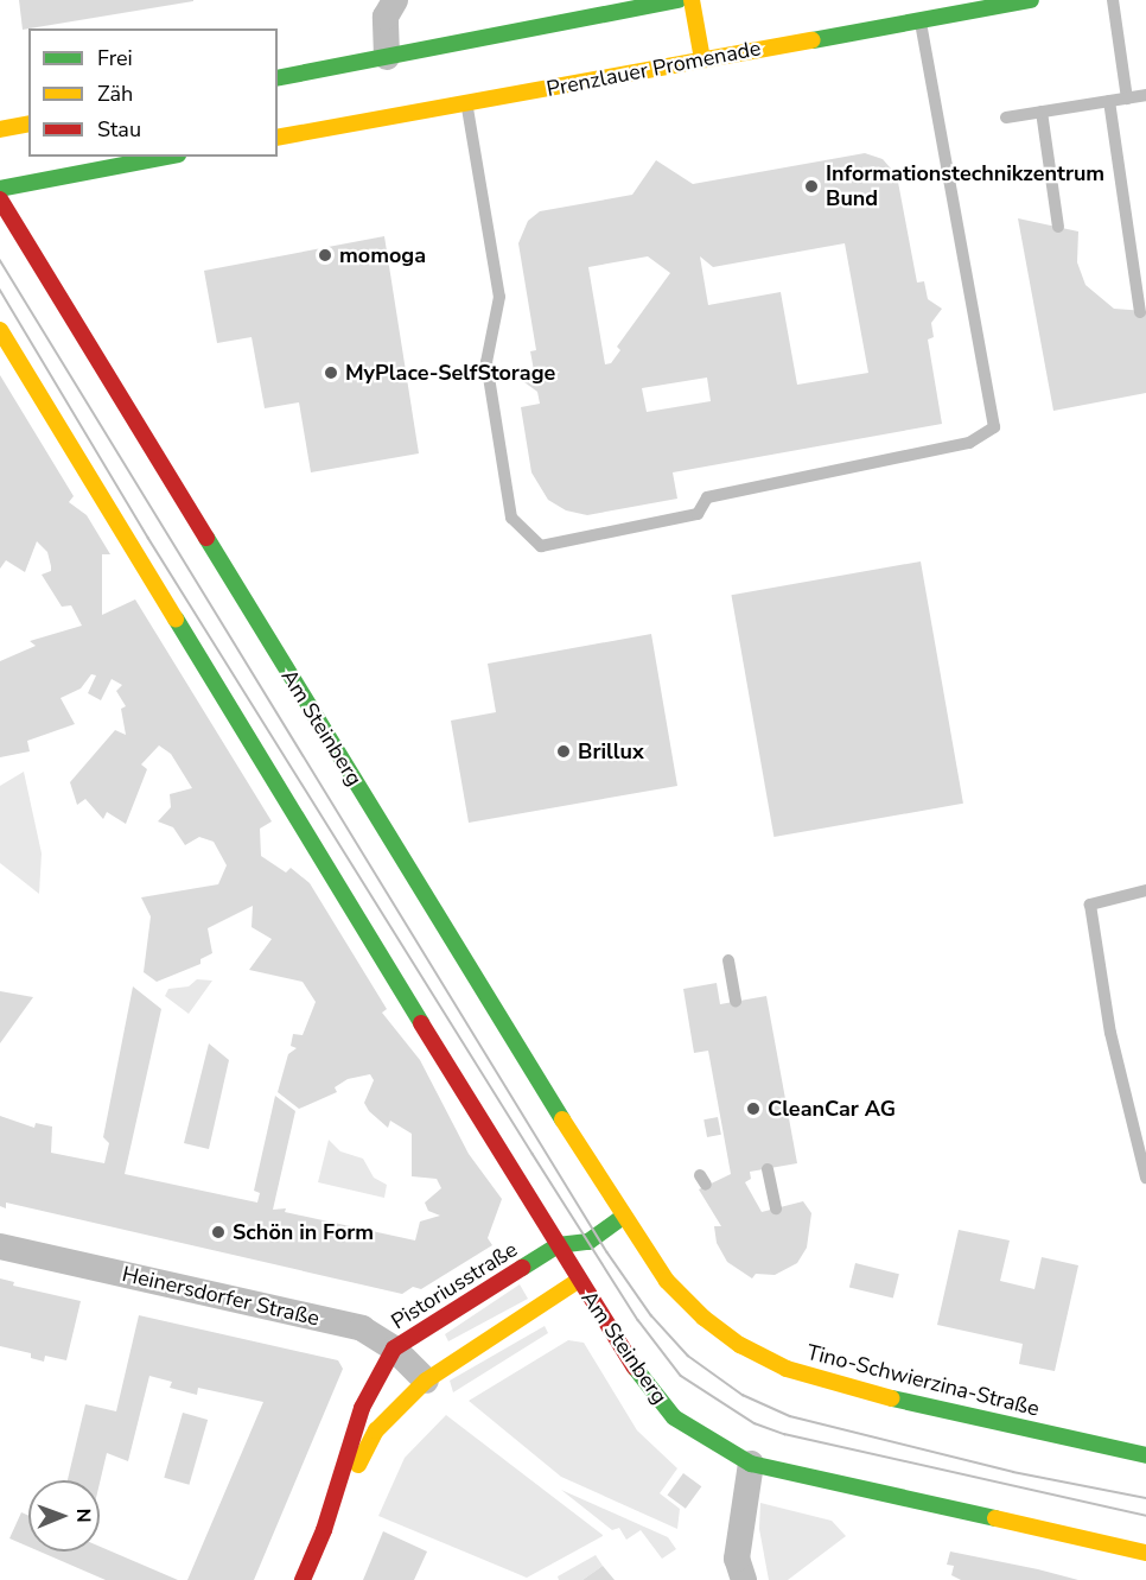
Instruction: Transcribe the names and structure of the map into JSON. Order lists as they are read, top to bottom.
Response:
{
  "streets": {
    "main road": [
      "Prenzlauer Promenade",
      "Am Steinberg",
      "Pistoriusstraße",
      "Tino-Schwierzina-Straße"
    ],
    "street": ["Heinersdorfer Straße"]
  },
  "crossings": [
    ["Am Steinberg", "Pistoriusstraße"],
    ["Am Steinberg", "Tino-Schwierzina-Straße"],
    ["Pistoriusstraße", "Heinersdorfer Straße"]
  ],
  "places": [
    "Informationstechnikzentrum Bund",
    "momoga",
    "MyPlace-SelfStorage",
    "Brillux",
    "CleanCar AG",
    "Schön in Form"
  ],
  "legend": ["Frei", "Zäh", "Stau"],
  "north": "right"
}
